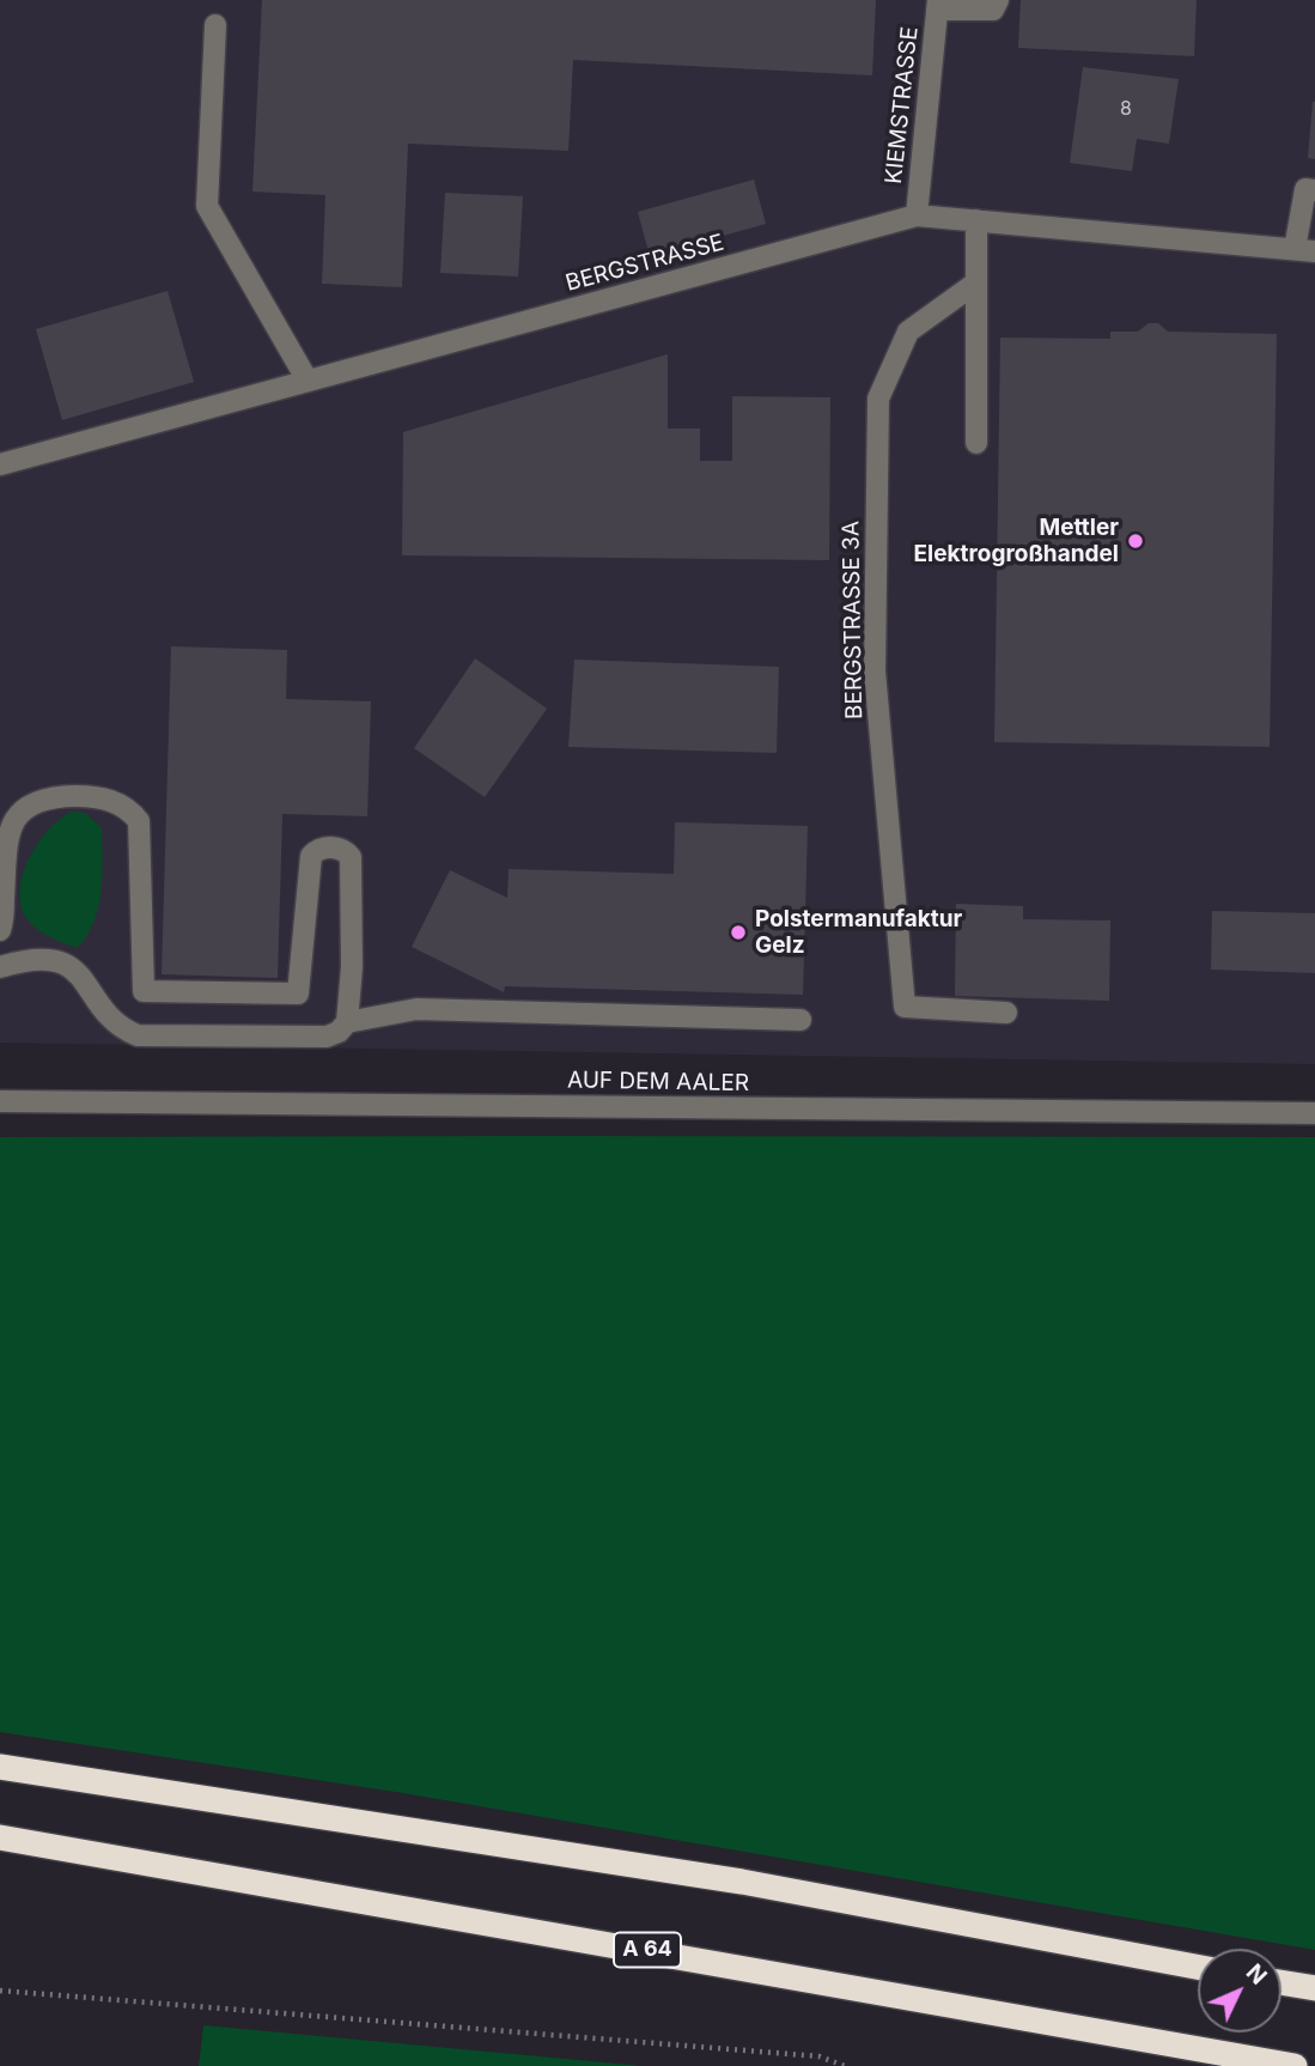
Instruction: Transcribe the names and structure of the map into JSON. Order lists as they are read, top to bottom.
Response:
{
  "streets": {
    "highway": ["A 64"],
    "street": [
      "KIEMSTRASSE",
      "BERGSTRASSE",
      "BERGSTRASSE 3A",
      "AUF DEM AALER"
    ]
  },
  "crossings": [
    ["KIEMSTRASSE", "BERGSTRASSE"]
  ],
  "places": ["Mettler Elektrogroßhandel", "Polstermanufaktur Gelz"],
  "house_numbers": ["8"],
  "north": "top right"
}
